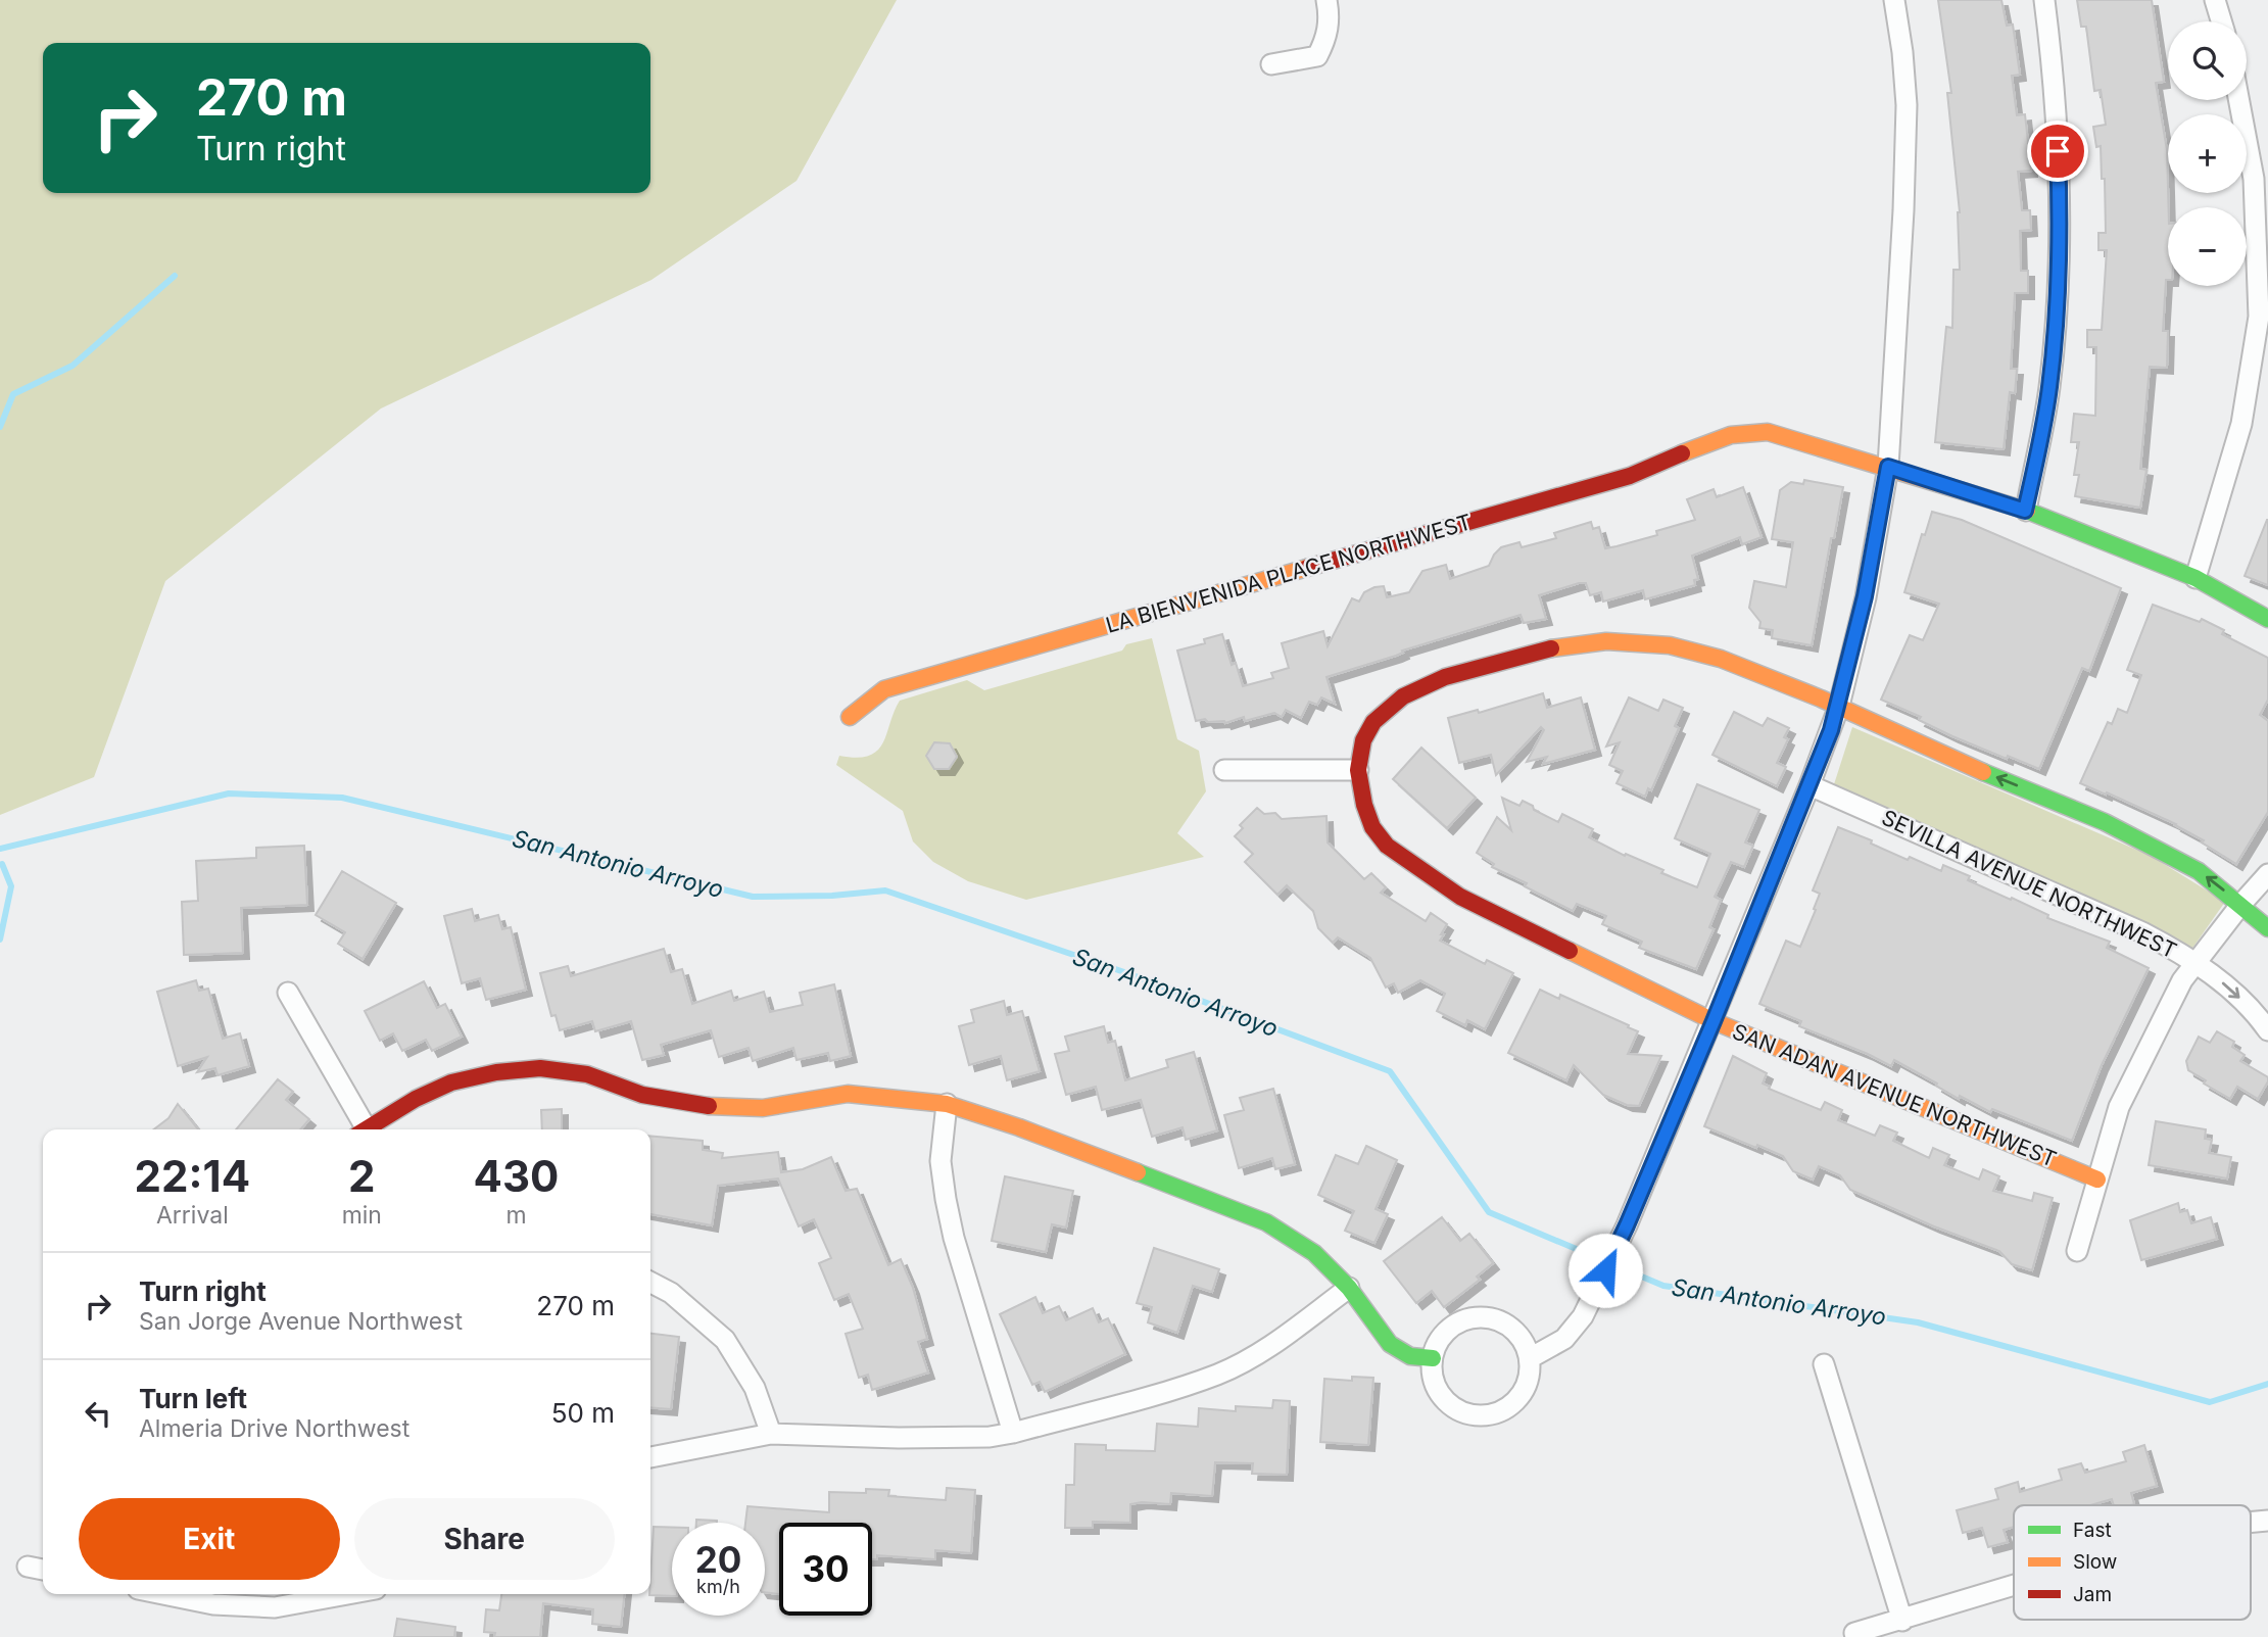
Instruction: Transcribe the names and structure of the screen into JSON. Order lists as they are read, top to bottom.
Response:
{
  "streets": {
    "street": ["LA BIENVENIDA PLACE NORTHWEST", "SEVILLA AVENUE NORTHWEST", "SAN ADAN AVENUE NORTHWEST"]
  },
  "water": ["San Antonio Arroyo"],
  "legend": ["Fast", "Slow", "Jam"],
  "page": {
    "map_buttons": ["+", "−"],
    "turn": ["270 m", "Turn right"],
    "eta": [
      "22:14",
      "Arrival",
      "2",
      "min",
      "430",
      "m"
    ],
    "list": [
      {
        "name": "Turn right",
        "note": "San Jorge Avenue Northwest",
        "value": "270 m"
      },
      {
        "name": "Turn left",
        "note": "Almeria Drive Northwest",
        "value": "50 m"
      }
    ],
    "buttons": ["Exit", "Share"],
    "speed": "20 km/h",
    "limit": "30"
  }
}
